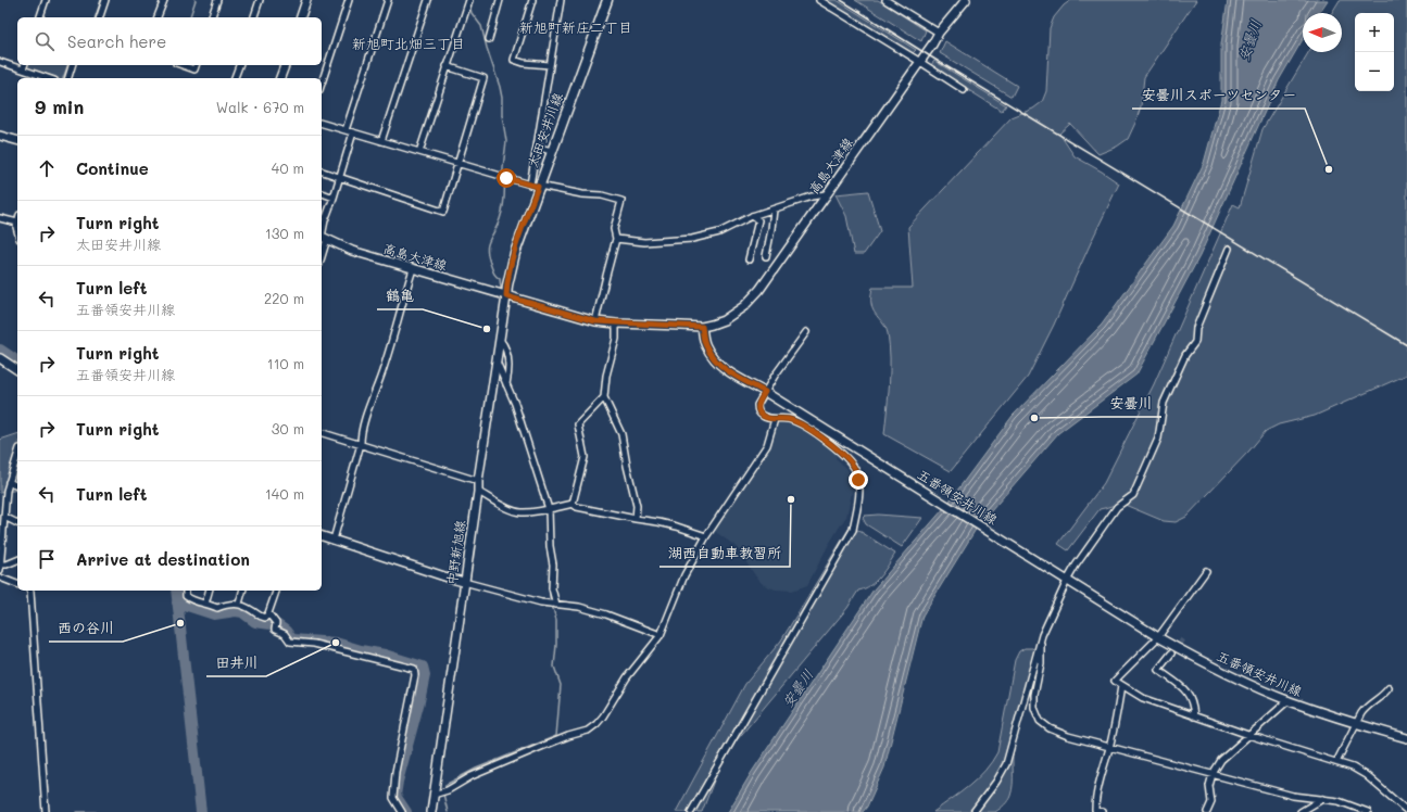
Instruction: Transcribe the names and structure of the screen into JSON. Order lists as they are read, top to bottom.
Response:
{
  "streets": {
    "main road": [
      "太田安井川線",
      "高島大津線",
      "五番領安井川線",
      "中野新旭線"
    ]
  },
  "crossings": [
    ["太田安井川線", "高島大津線"],
    ["太田安井川線", "中野新旭線"],
    ["高島大津線", "五番領安井川線"],
    ["高島大津線", "中野新旭線"]
  ],
  "districts": ["新旭町新庄二丁目", "新旭町北畑三丁目"],
  "water": ["安曇川"],
  "places": [
    "安曇川スポーツセンター",
    "鶴亀",
    "安曇川",
    "湖西自動車教習所",
    "西の谷川",
    "田井川"
  ],
  "north": "left",
  "page": {
    "map_buttons": ["+", "−"],
    "search": "Search here",
    "heading": ["9 min", "Walk · 670 m"],
    "list": [
      ["Continue", "40 m"],
      ["Turn right", "太田安井川線", "130 m"],
      ["Turn left", "五番領安井川線", "220 m"],
      ["Turn right", "五番領安井川線", "110 m"],
      ["Turn right", "30 m"],
      ["Turn left", "140 m"],
      "Arrive at destination"
    ]
  }
}
